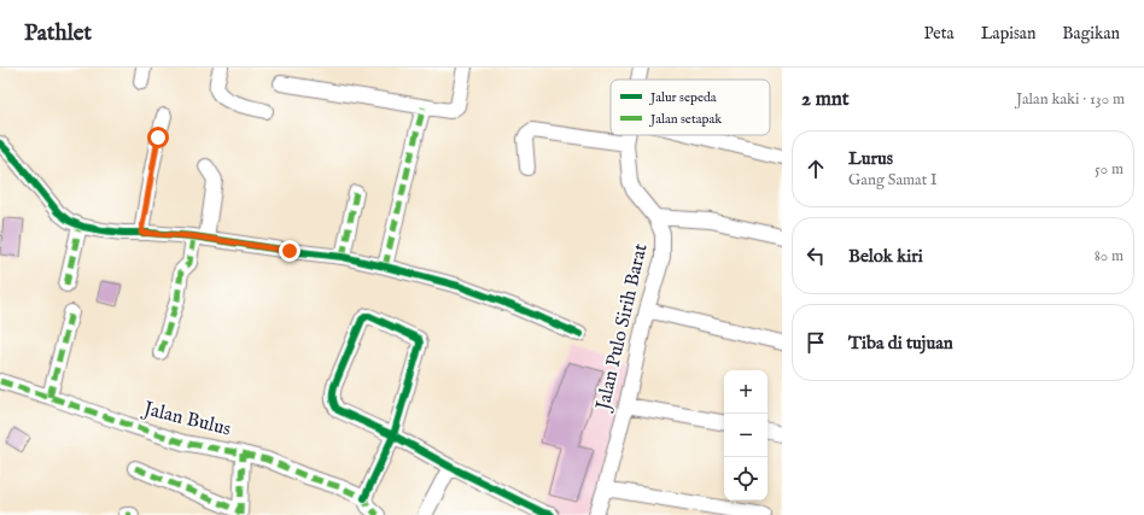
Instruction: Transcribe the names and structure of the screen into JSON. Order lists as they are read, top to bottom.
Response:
{
  "streets": {
    "street": ["Jalan Pulo Sirih Barat", "Jalan Bulus"]
  },
  "legend": ["Jalur sepeda", "Jalan setapak"],
  "page": {
    "header": "Pathlet",
    "nav": ["Peta", "Lapisan", "Bagikan"],
    "heading": ["2 mnt", "Jalan kaki · 130 m"],
    "list": [
      ["Lurus", "Gang Samat I", "50 m"],
      ["Belok kiri", "80 m"],
      "Tiba di tujuan"
    ],
    "map_buttons": ["+", "−"]
  }
}
